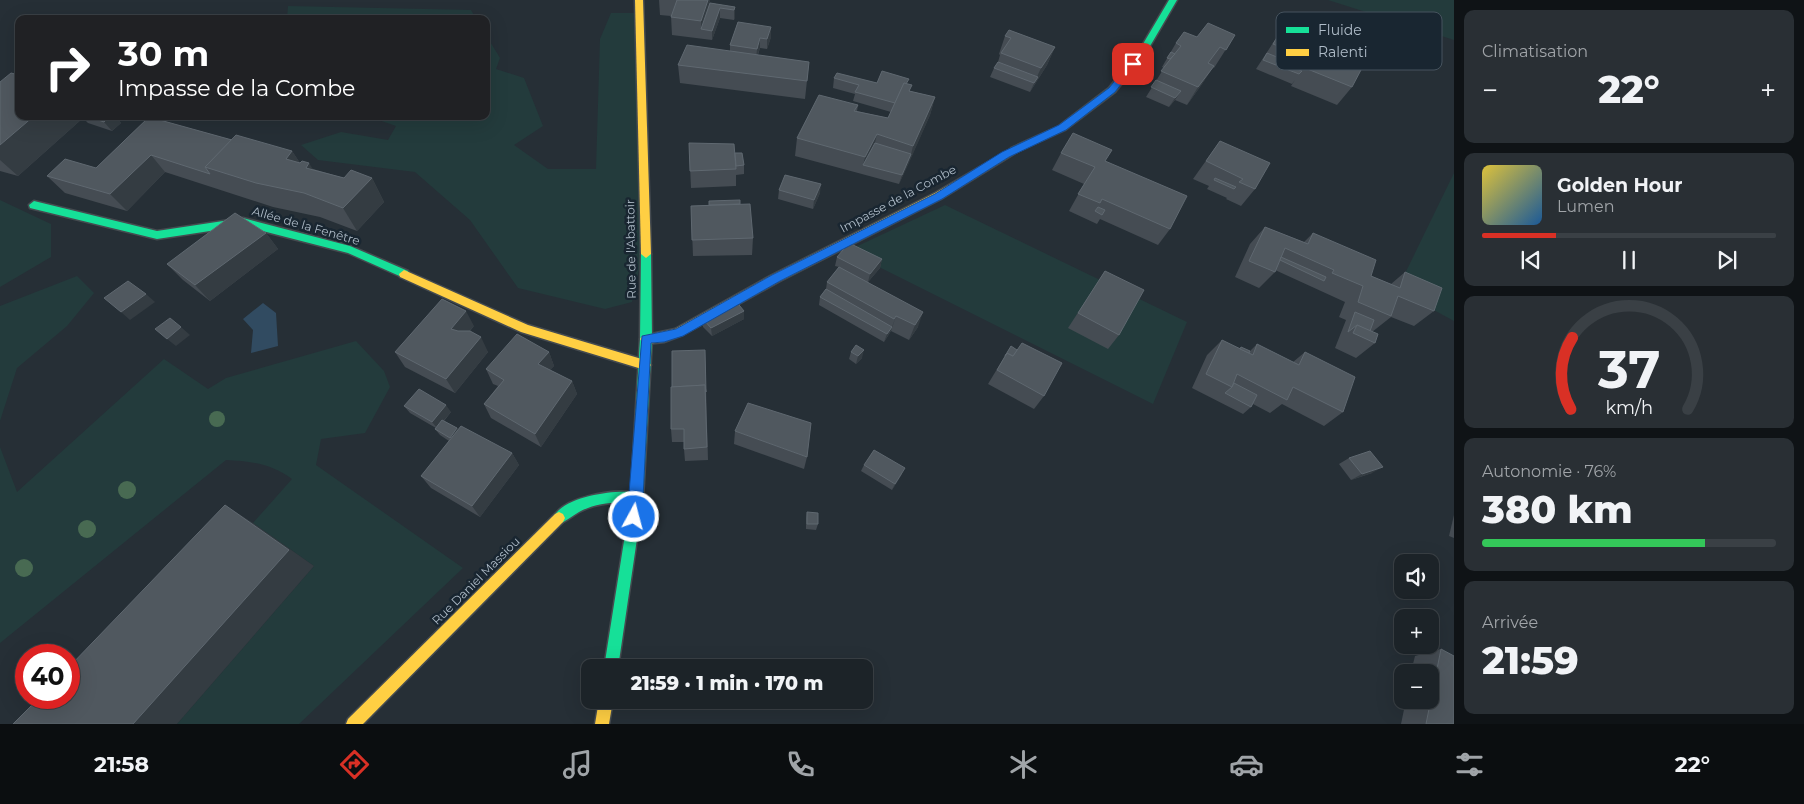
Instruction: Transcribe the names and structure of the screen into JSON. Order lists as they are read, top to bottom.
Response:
{
  "streets": {
    "street": [
      "Impasse de la Combe",
      "Allée de la Fenêtre",
      "Rue de l'Abattoir",
      "Rue Daniel Massiou"
    ]
  },
  "crossings": [
    ["Impasse de la Combe", "Rue de l'Abattoir"],
    ["Allée de la Fenêtre", "Rue de l'Abattoir"],
    ["Rue de l'Abattoir", "Rue Daniel Massiou"]
  ],
  "legend": ["Fluide", "Ralenti"],
  "page": {
    "tile": [
      "Climatisation",
      ["Autonomie · 76%", "380 km"],
      ["Arrivée", "21:59"]
    ],
    "turn": ["30 m", "Impasse de la Combe"],
    "heat": ["−", "22°", "+"],
    "song": ["Golden Hour", "Lumen"],
    "map_buttons": ["+", "−"],
    "limit": "40",
    "trip": "21:59 · 1 min · 170 m",
    "tabs": ["21:58", "22°"],
    "gauge": ["37", "km/h"]
  }
}
